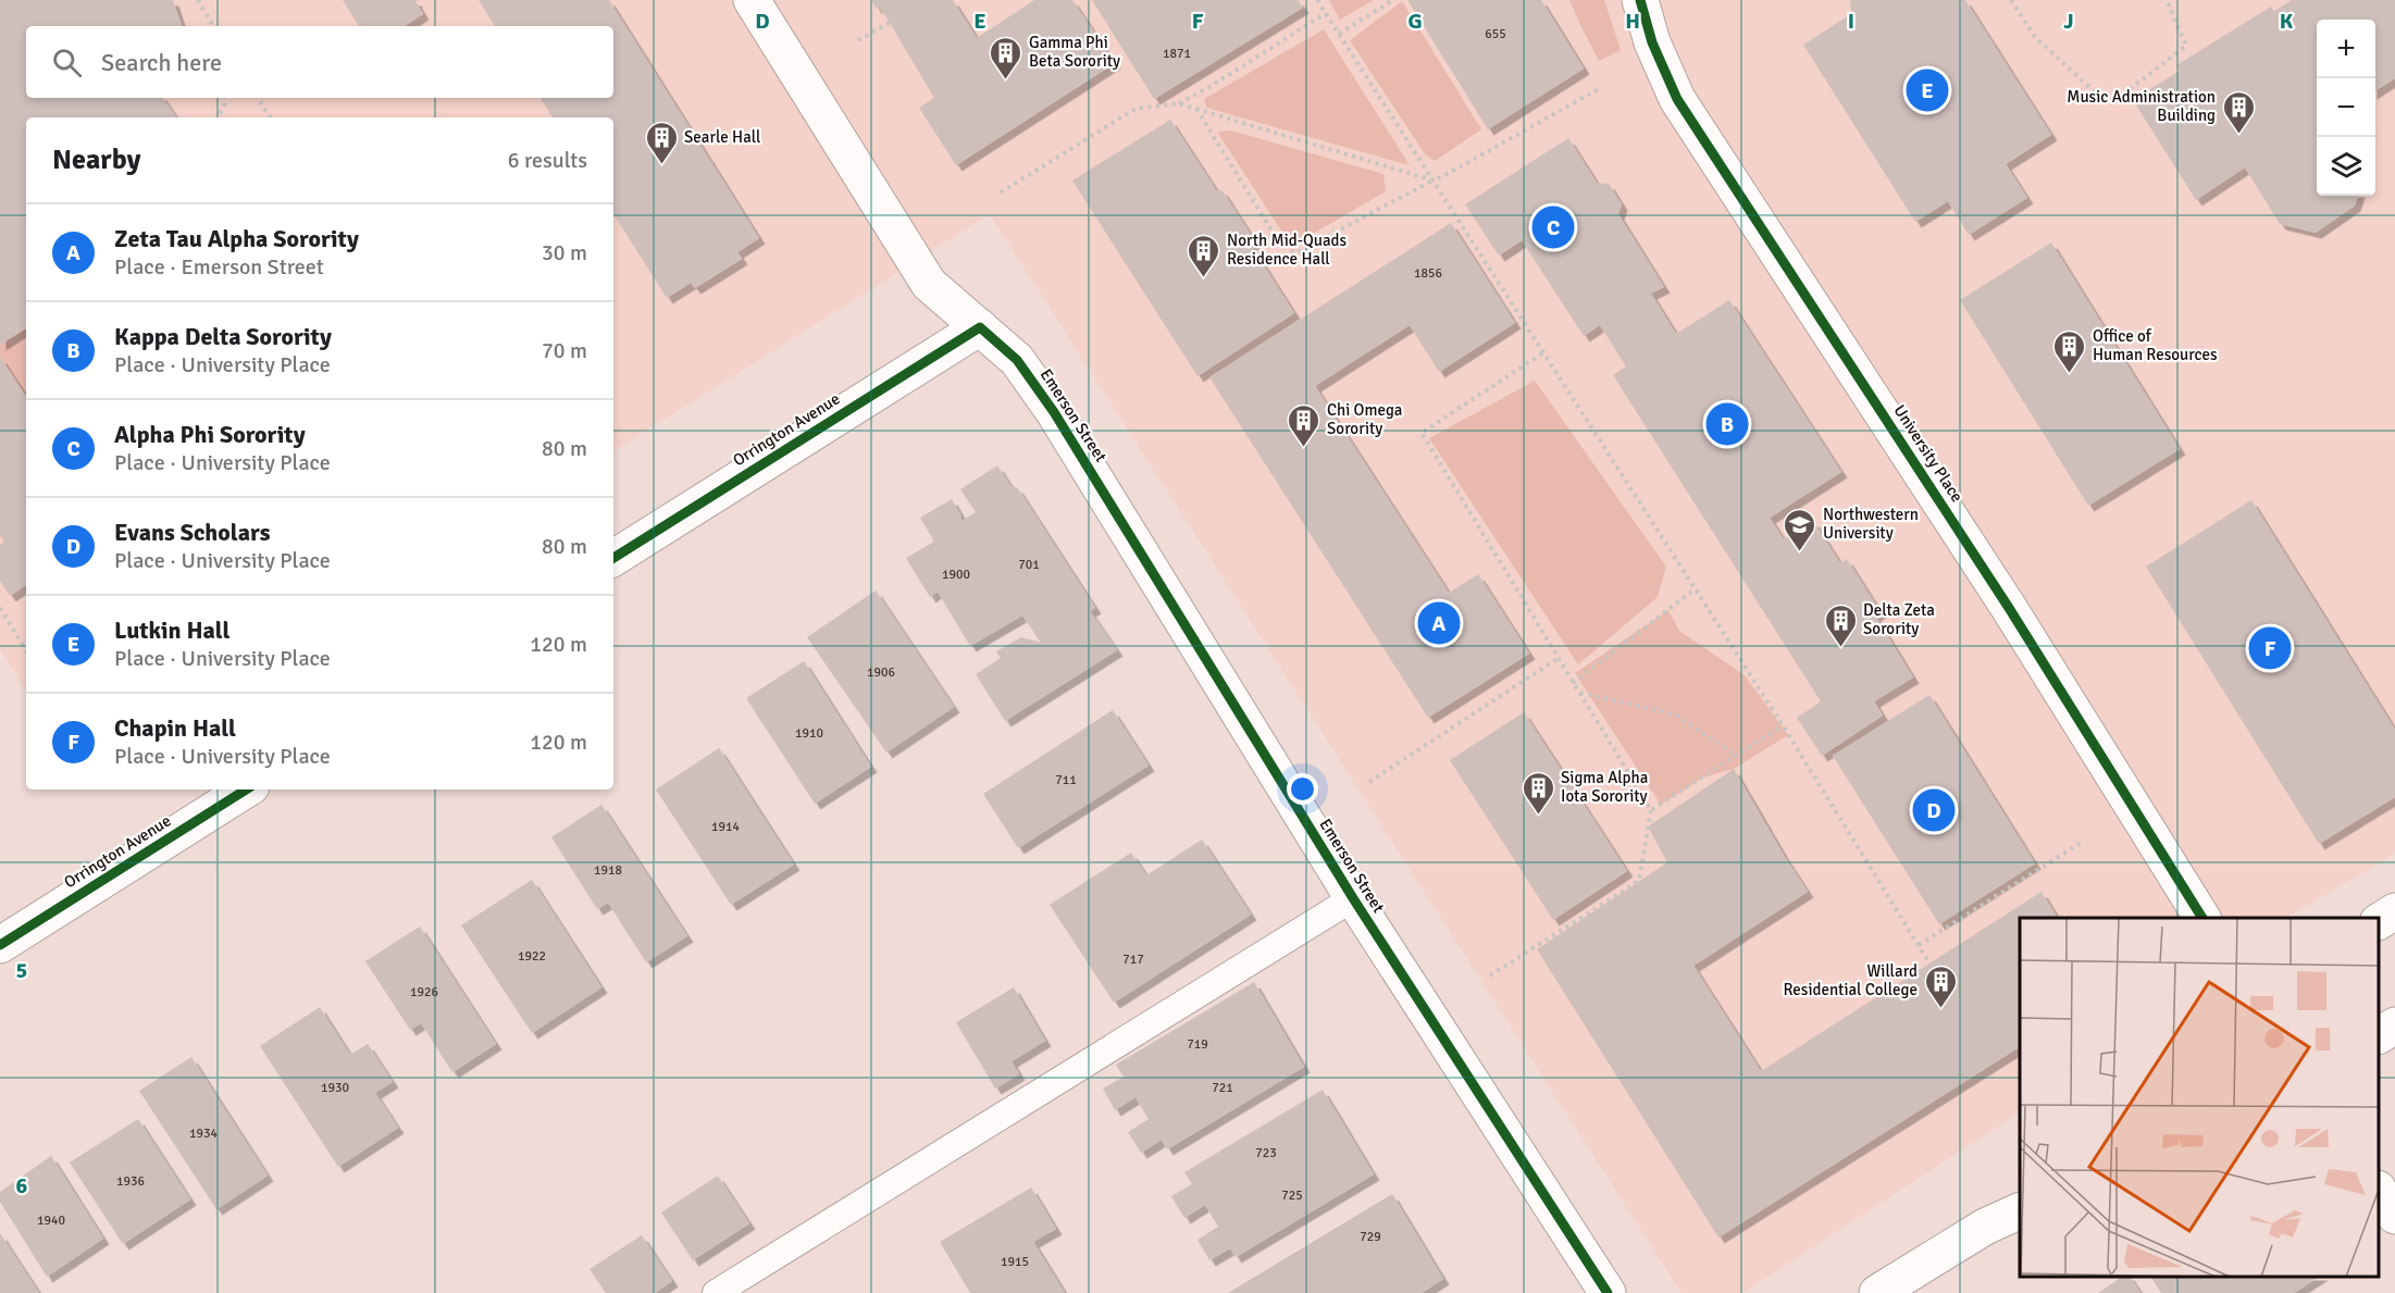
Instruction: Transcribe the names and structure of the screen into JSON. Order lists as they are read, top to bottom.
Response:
{
  "streets": {
    "street": ["Emerson Street", "Orrington Avenue", "University Place"]
  },
  "crossings": [
    ["Emerson Street", "Orrington Avenue"]
  ],
  "places": {
    "building": [
      "Gamma Phi Beta Sorority",
      "Music Administration Building",
      "Searle Hall",
      "North Mid-Quads Residence Hall",
      "Office of Human Resources",
      "Chi Omega Sorority",
      "Delta Zeta Sorority",
      "Sigma Alpha Iota Sorority",
      "Willard Residential College"
    ],
    "school or university": ["Northwestern University"]
  },
  "house_numbers": [
    "655",
    "1871",
    "1856",
    "701",
    "1900",
    "1906",
    "1910",
    "711",
    "1914",
    "1918",
    "1922",
    "717",
    "1926",
    "719",
    "1930",
    "721",
    "1934",
    "723",
    "1936",
    "725",
    "1940",
    "729",
    "1915"
  ],
  "page": {
    "map_buttons": ["+", "−"],
    "search": "Search here",
    "pins": [
      "E",
      "C",
      "B",
      "A",
      "F",
      "D"
    ],
    "heading": ["Nearby", "6 results"],
    "list": [
      {
        "mark": "A",
        "name": "Zeta Tau Alpha Sorority",
        "note": "Place · Emerson Street",
        "value": "30 m"
      },
      {
        "mark": "B",
        "name": "Kappa Delta Sorority",
        "note": "Place · University Place",
        "value": "70 m"
      },
      {
        "mark": "C",
        "name": "Alpha Phi Sorority",
        "note": "Place · University Place",
        "value": "80 m"
      },
      {
        "mark": "D",
        "name": "Evans Scholars",
        "note": "Place · University Place",
        "value": "80 m"
      },
      {
        "mark": "E",
        "name": "Lutkin Hall",
        "note": "Place · University Place",
        "value": "120 m"
      },
      {
        "mark": "F",
        "name": "Chapin Hall",
        "note": "Place · University Place",
        "value": "120 m"
      }
    ]
  },
  "grid": {
    "columns": [
      "D",
      "E",
      "F",
      "G",
      "H",
      "I",
      "J",
      "K"
    ],
    "rows": ["5", "6"]
  }
}
